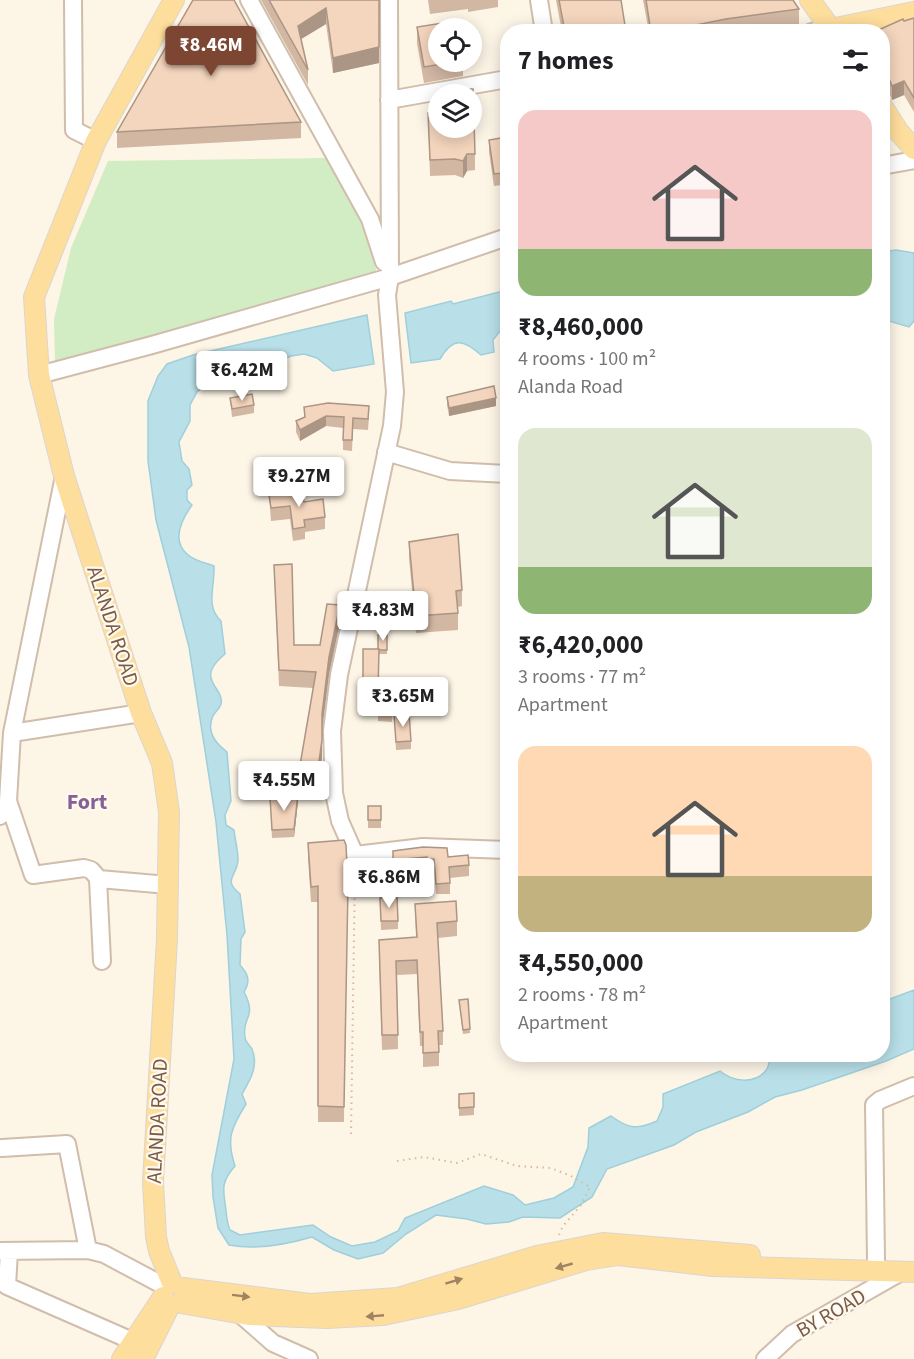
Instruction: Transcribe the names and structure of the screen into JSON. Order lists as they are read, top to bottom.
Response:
{
  "streets": {
    "main road": ["ALANDA ROAD"],
    "street": ["BY ROAD"]
  },
  "districts": ["Fort"],
  "page": {
    "heading": "7 homes",
    "price": [
      "₹8.46M",
      "₹6.42M",
      "₹9.27M",
      "₹4.83M",
      "₹3.65M",
      "₹4.55M",
      "₹6.86M"
    ],
    "list": [
      {
        "name": "₹8,460,000",
        "note": "4 rooms · 100 m² · Alanda Road"
      },
      {
        "name": "₹6,420,000",
        "note": "3 rooms · 77 m² · Apartment"
      },
      {
        "name": "₹4,550,000",
        "note": "2 rooms · 78 m² · Apartment"
      }
    ]
  }
}
